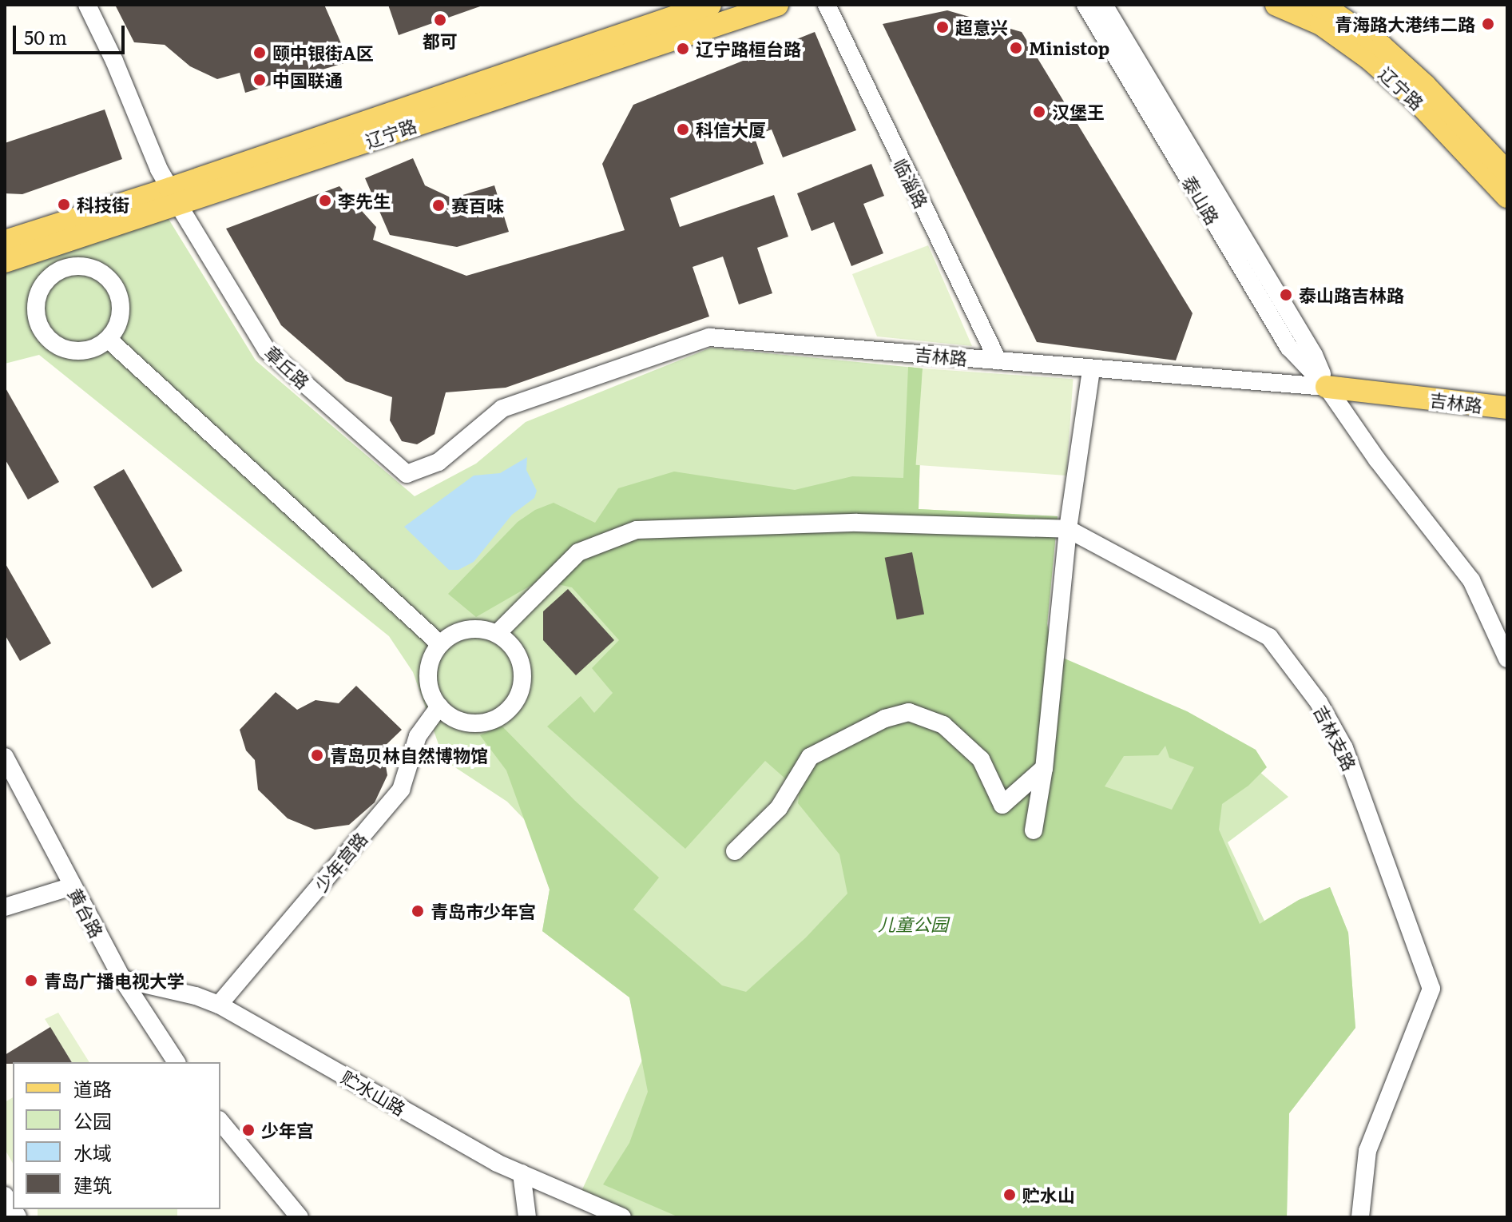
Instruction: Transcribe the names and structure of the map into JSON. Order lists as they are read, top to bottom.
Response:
{
  "streets": {
    "main road": ["辽宁路", "吉林路"],
    "street": [
      "临淄路",
      "泰山路",
      "章丘路",
      "吉林支路",
      "少年宫路",
      "黄台路",
      "贮水山路"
    ]
  },
  "crossings": [
    ["辽宁路", "章丘路"],
    ["临淄路", "吉林路"],
    ["泰山路", "吉林路"],
    ["吉林路", "章丘路"],
    ["少年宫路", "贮水山路"],
    ["黄台路", "贮水山路"]
  ],
  "parks": ["儿童公园"],
  "places": [
    "都可",
    "青海路大港纬二路",
    "超意兴",
    "Ministop",
    "辽宁路桓台路",
    "颐中银街A区",
    "中国联通",
    "汉堡王",
    "科信大厦",
    "李先生",
    "科技街",
    "赛百味",
    "泰山路吉林路",
    "青岛贝林自然博物馆",
    "青岛市少年宫",
    "青岛广播电视大学",
    "少年宫",
    "贮水山"
  ],
  "legend": [
    "道路",
    "公园",
    "水域",
    "建筑"
  ],
  "scale_bar": "50 m"
}
